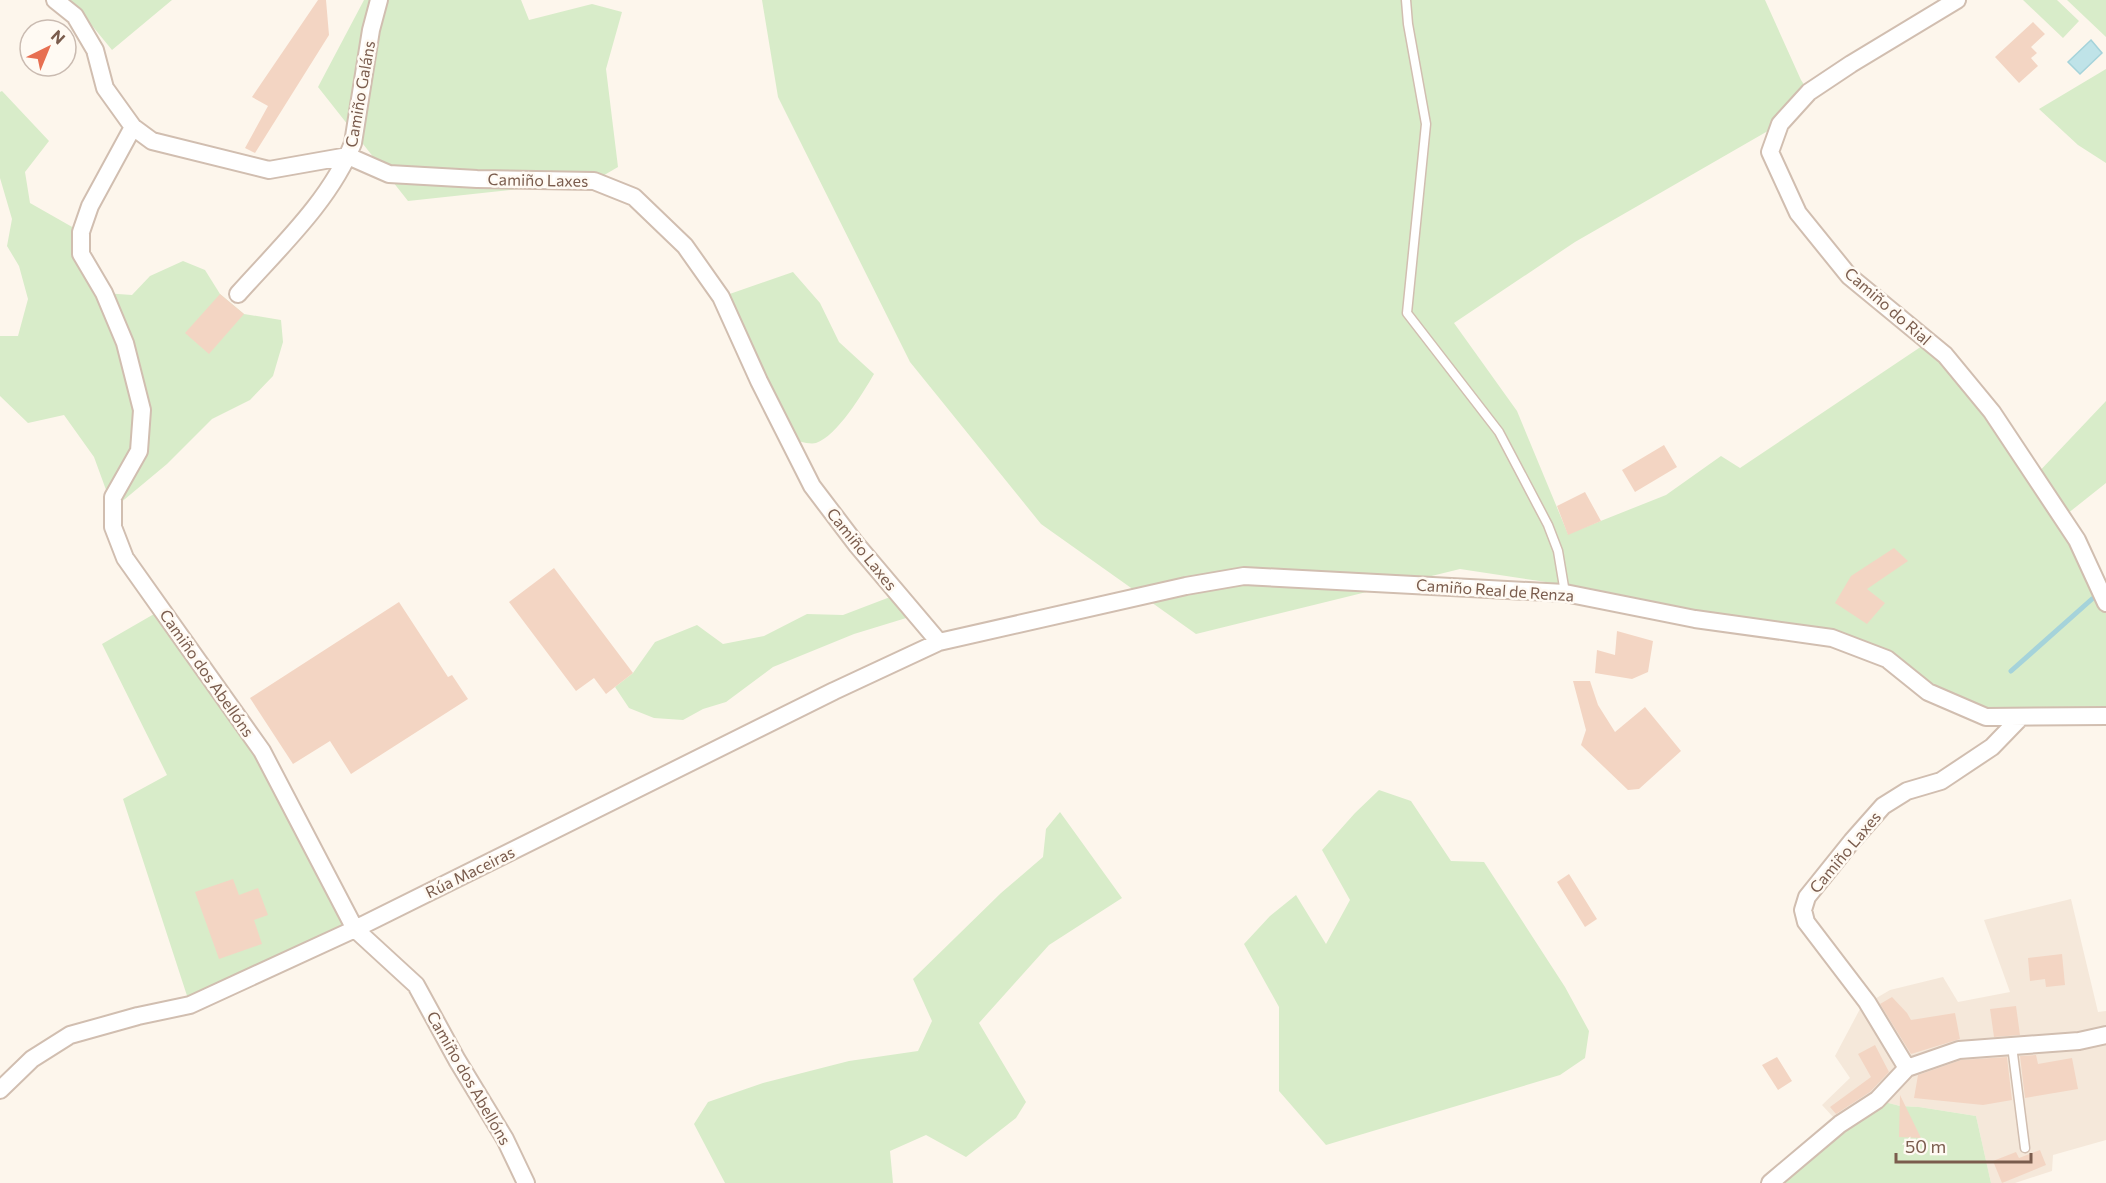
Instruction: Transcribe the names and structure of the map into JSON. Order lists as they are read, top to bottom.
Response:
{
  "streets": {
    "street": [
      "Camiño Galáns",
      "Camiño Laxes",
      "Camiño do Rial",
      "Camiño Real de Renza",
      "Camiño dos Abellóns",
      "Rúa Maceiras"
    ]
  },
  "crossings": [
    ["Camiño Galáns", "Camiño Laxes"],
    ["Camiño Laxes", "Camiño Real de Renza"],
    ["Camiño Laxes", "Rúa Maceiras"],
    ["Camiño Real de Renza", "Rúa Maceiras"],
    ["Camiño dos Abellóns", "Rúa Maceiras"]
  ],
  "scale_bar": "50 m",
  "north": "top right"
}
